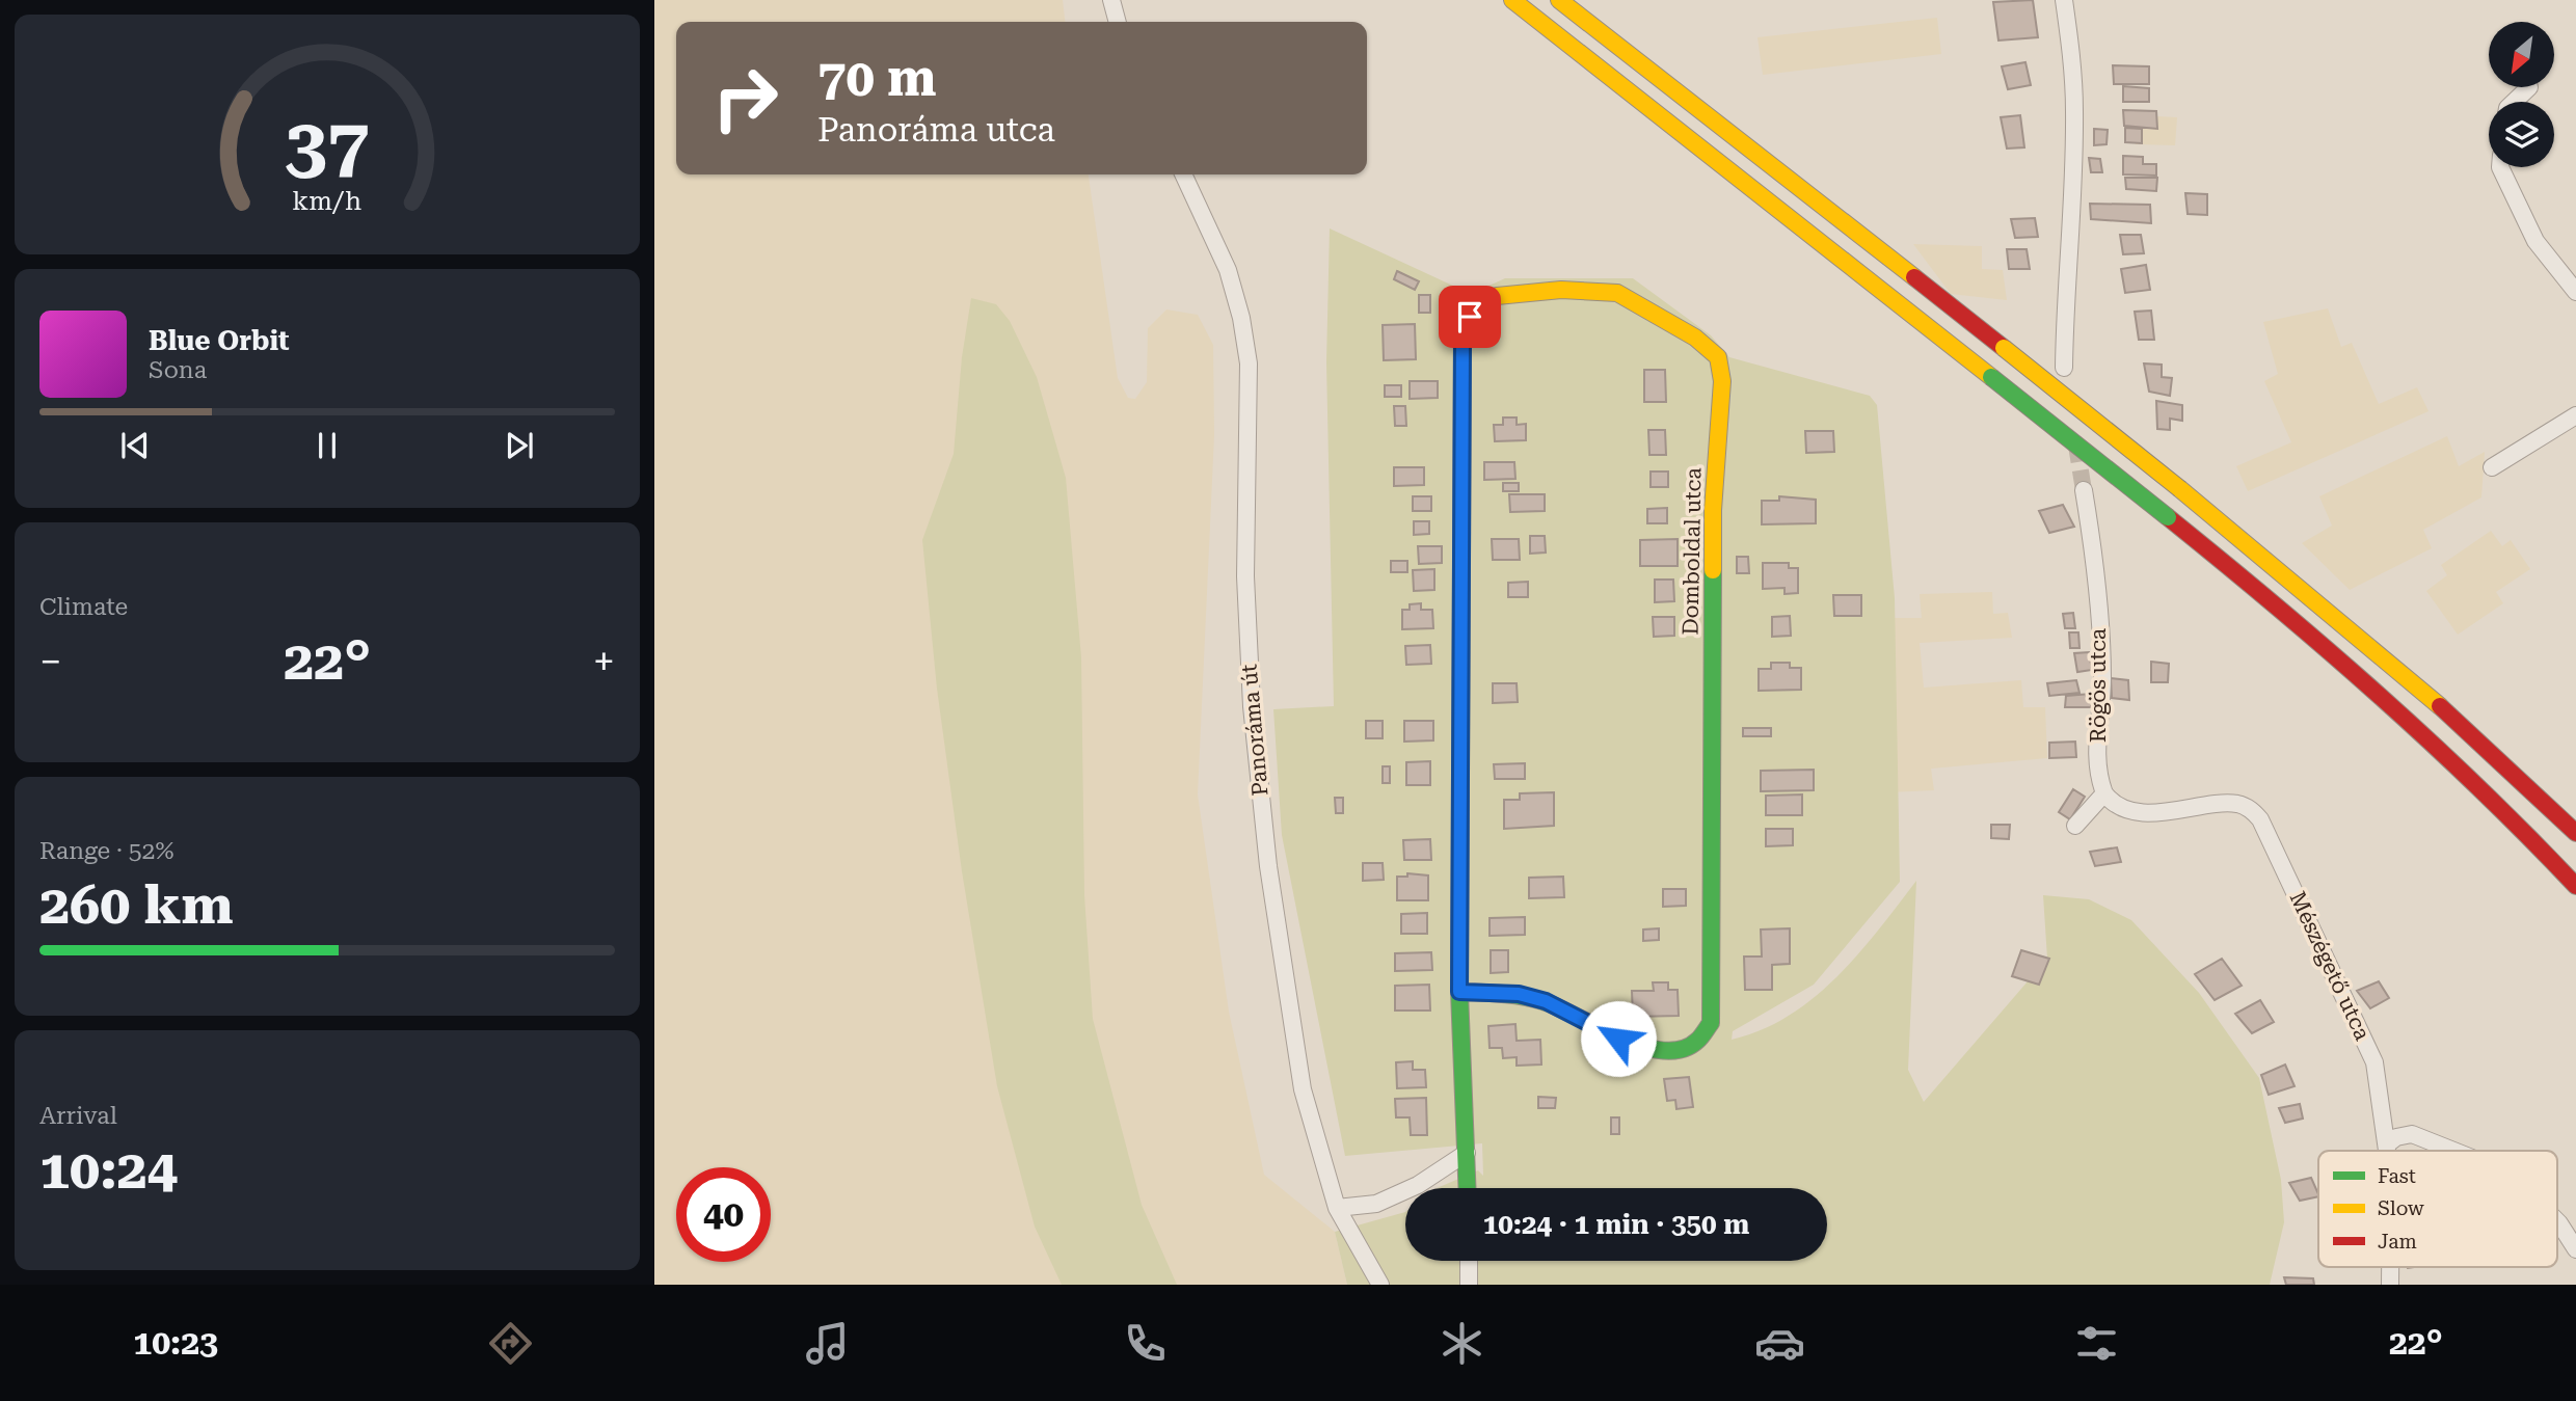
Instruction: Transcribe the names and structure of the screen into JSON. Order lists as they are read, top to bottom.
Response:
{
  "streets": {
    "main road": ["Domboldal utca"],
    "street": ["Rögös utca", "Panoráma út", "Mészégető utca"]
  },
  "crossings": [
    ["Rögös utca", "Mészégető utca"]
  ],
  "legend": ["Fast", "Slow", "Jam"],
  "north": "bottom left",
  "page": {
    "turn": ["70 m", "Panoráma utca"],
    "song": ["Blue Orbit", "Sona"],
    "tile": [
      "Climate",
      ["Range · 52%", "260 km"],
      ["Arrival", "10:24"]
    ],
    "heat": ["−", "22°", "+"],
    "limit": "40",
    "trip": "10:24 · 1 min · 350 m",
    "tabs": ["10:23", "22°"],
    "gauge": ["37", "km/h"]
  }
}
